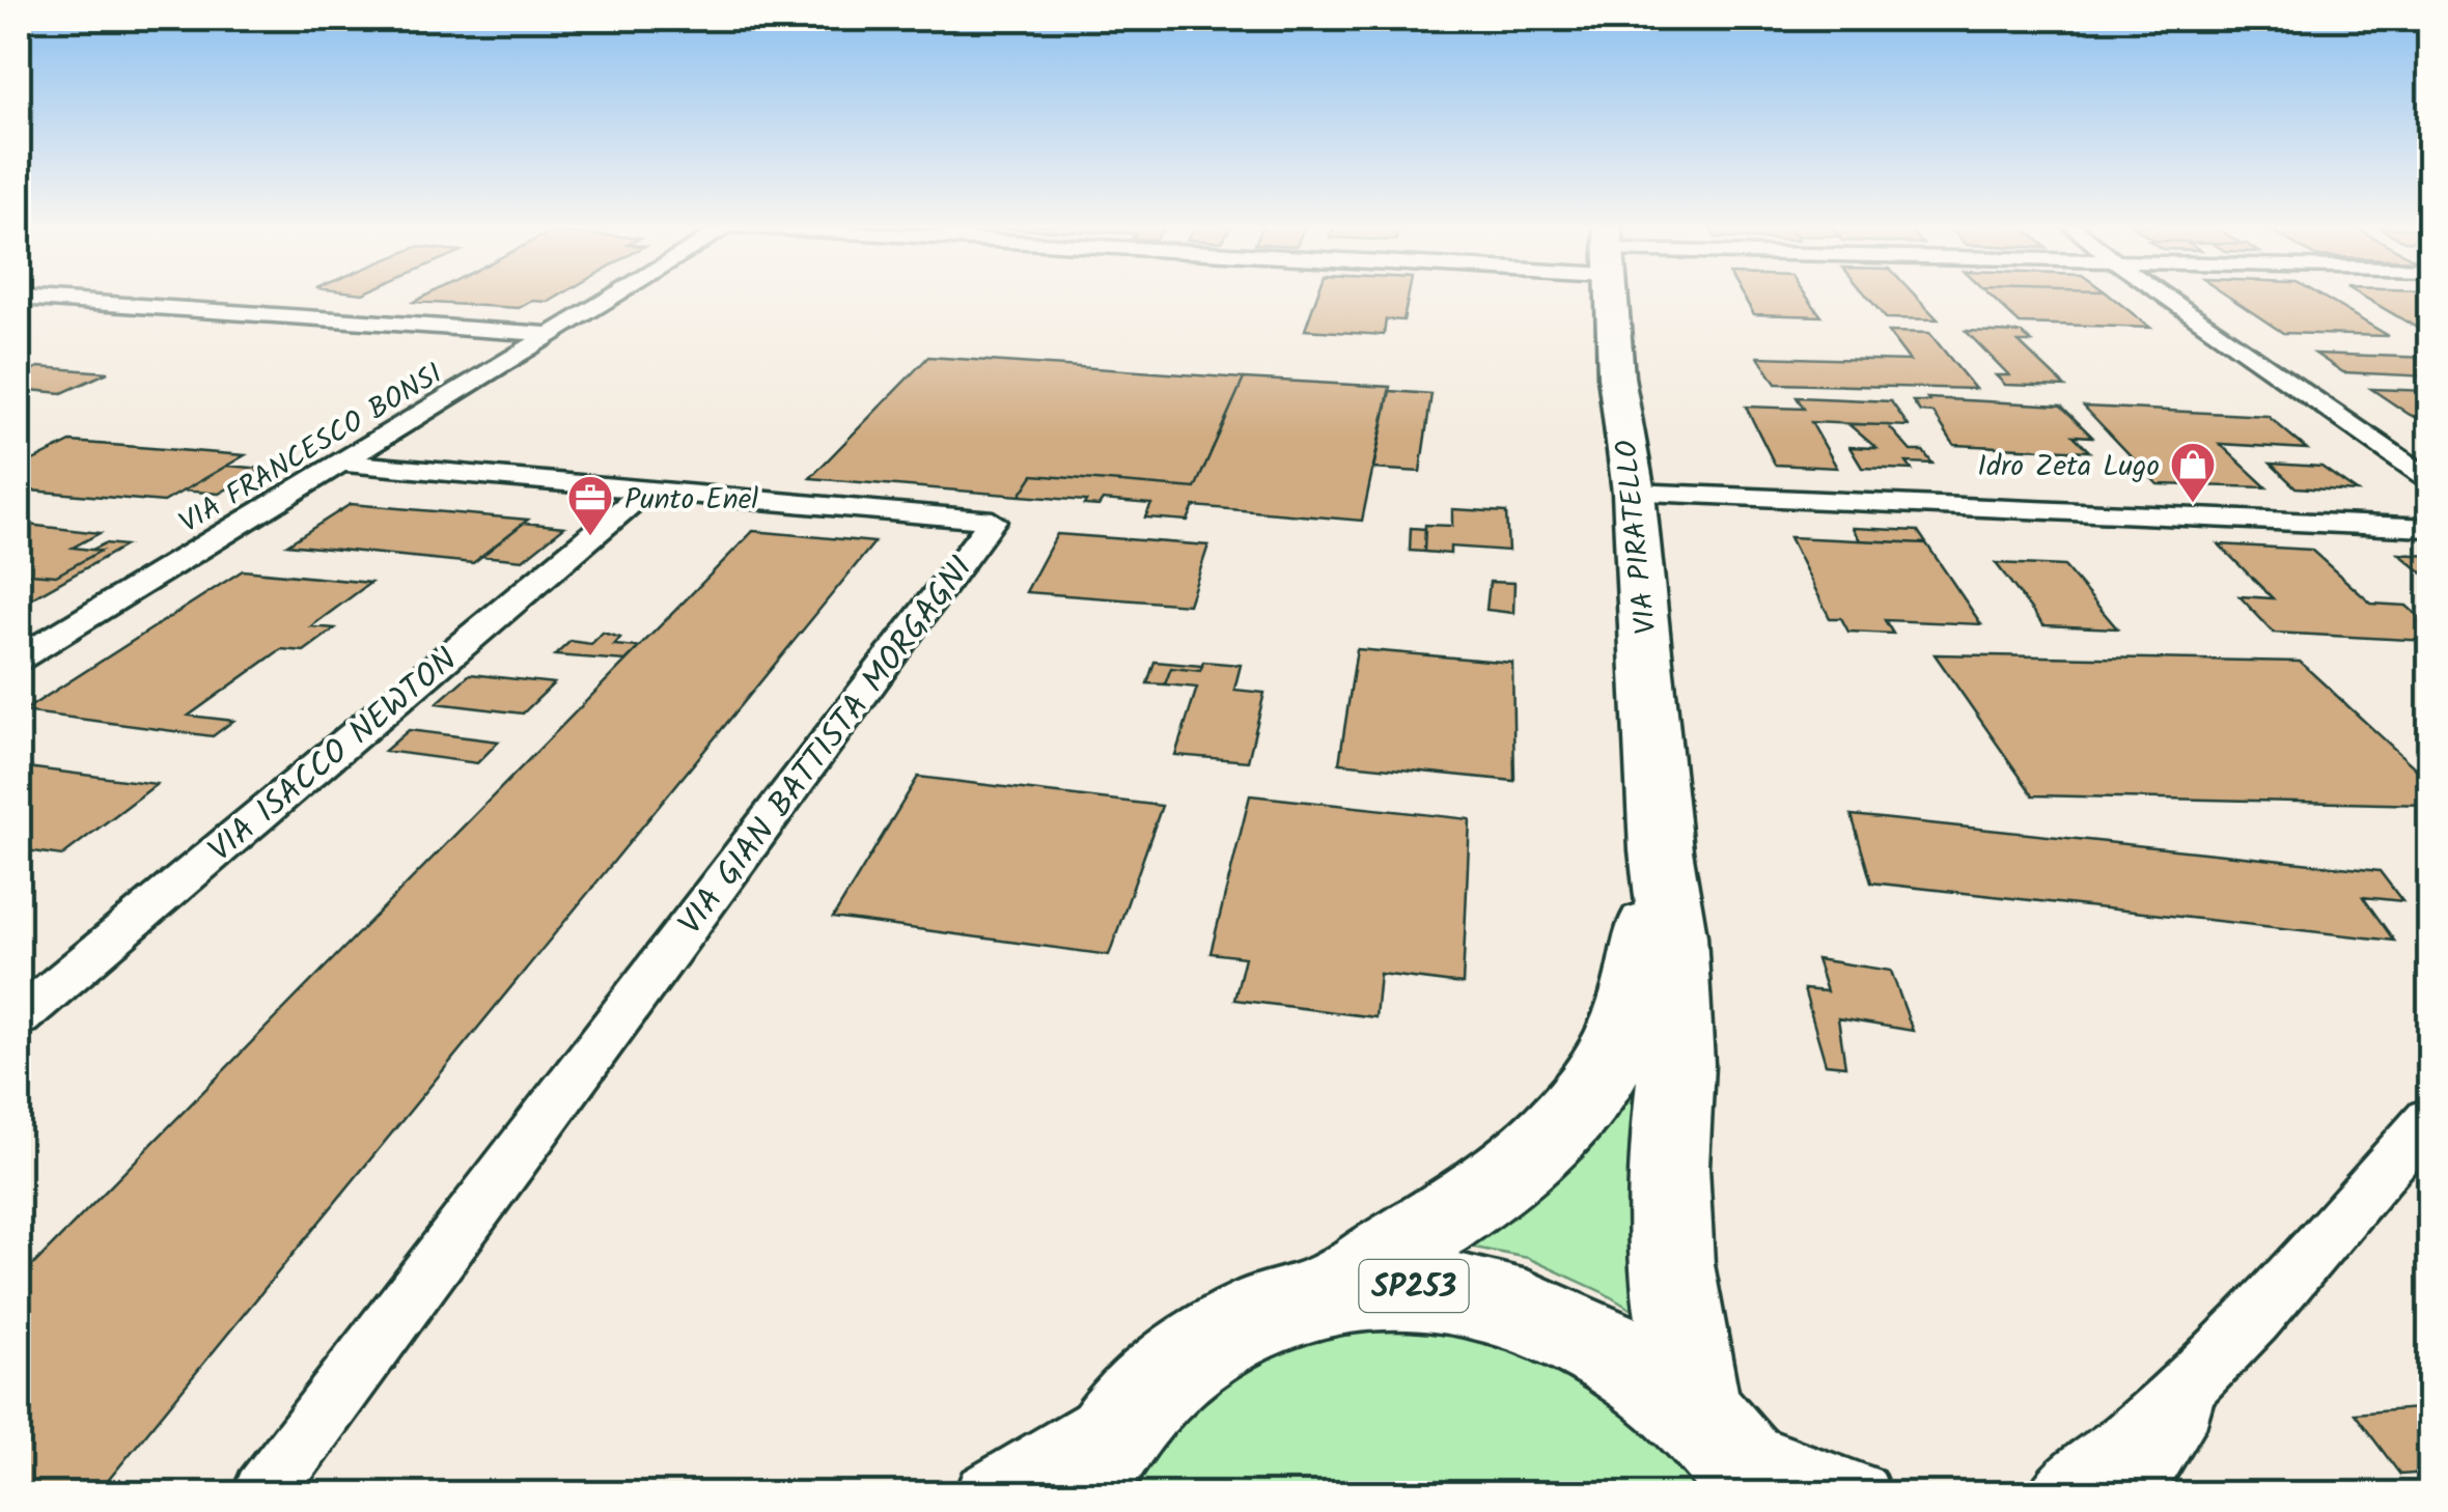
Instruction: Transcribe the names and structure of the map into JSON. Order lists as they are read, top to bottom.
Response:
{
  "streets": {
    "main road": ["VIA PIRATELLO", "SP253"],
    "street": ["VIA FRANCESCO BONSI", "VIA GIAN BATTISTA MORGAGNI", "VIA ISACCO NEWTON"]
  },
  "crossings": [
    ["VIA FRANCESCO BONSI", "VIA GIAN BATTISTA MORGAGNI"],
    ["VIA PIRATELLO", "SP253"],
    ["VIA GIAN BATTISTA MORGAGNI", "VIA ISACCO NEWTON"]
  ],
  "places": {
    "shop": ["Idro Zeta Lugo"],
    "office": ["Punto Enel"]
  }
}
